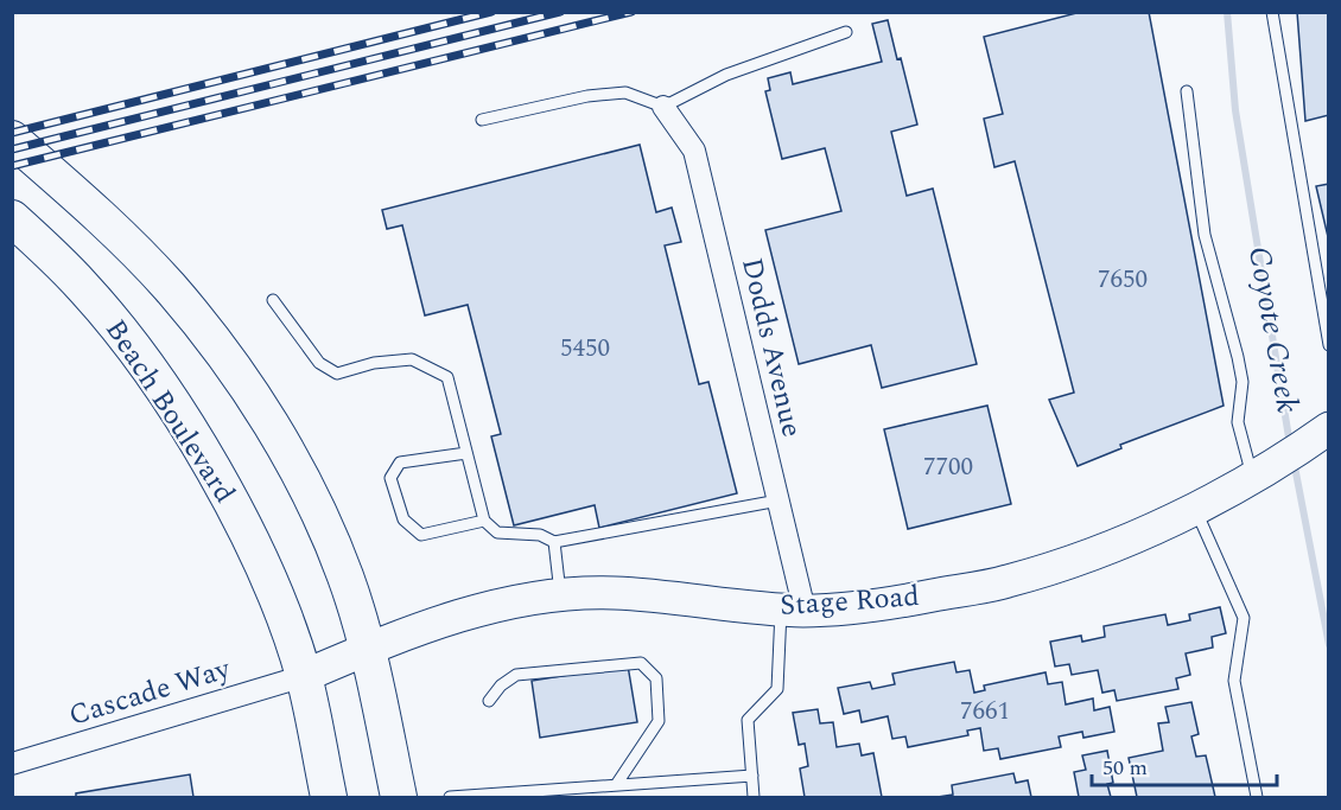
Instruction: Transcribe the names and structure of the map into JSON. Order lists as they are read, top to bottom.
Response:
{
  "streets": {
    "main road": ["Beach Boulevard", "Stage Road"],
    "street": ["Dodds Avenue", "Cascade Way"]
  },
  "crossings": [
    ["Dodds Avenue", "Stage Road"],
    ["Beach Boulevard", "Stage Road"],
    ["Beach Boulevard", "Cascade Way"],
    ["Stage Road", "Cascade Way"]
  ],
  "water": ["Coyote Creek"],
  "house_numbers": [
    "7650",
    "5450",
    "7700",
    "7661"
  ],
  "scale_bar": "50 m"
}
